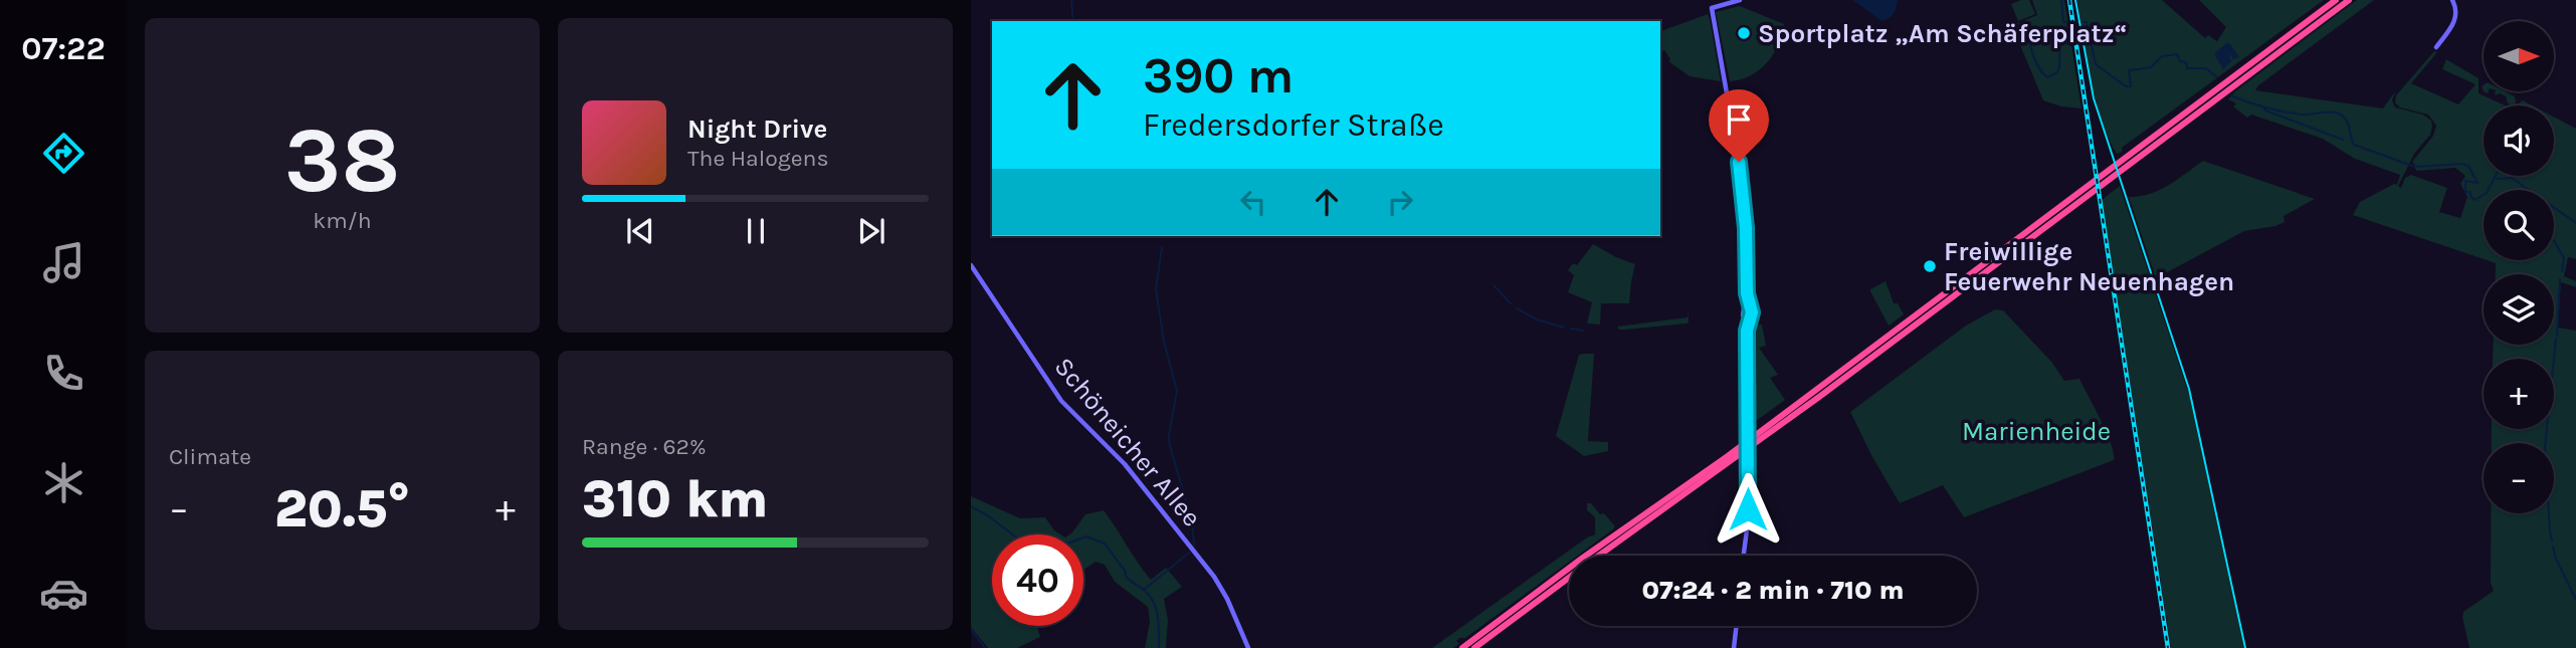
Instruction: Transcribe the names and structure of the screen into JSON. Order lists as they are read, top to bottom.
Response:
{
  "streets": {
    "street": ["Schöneicher Allee"]
  },
  "parks": ["Marienheide"],
  "places": ["Sportplatz „Am Schäferplatz“", "Freiwillige Feuerwehr Neuenhagen"],
  "north": "right",
  "page": {
    "tabs": "07:22",
    "tile": [
      ["38", "km/h"],
      "Climate",
      ["Range · 62%", "310 km"]
    ],
    "map_buttons": ["+", "−"],
    "turn": ["390 m", "Fredersdorfer Straße"],
    "song": ["Night Drive", "The Halogens"],
    "heat": ["−", "20.5°", "+"],
    "limit": "40",
    "trip": "07:24 · 2 min · 710 m"
  }
}
